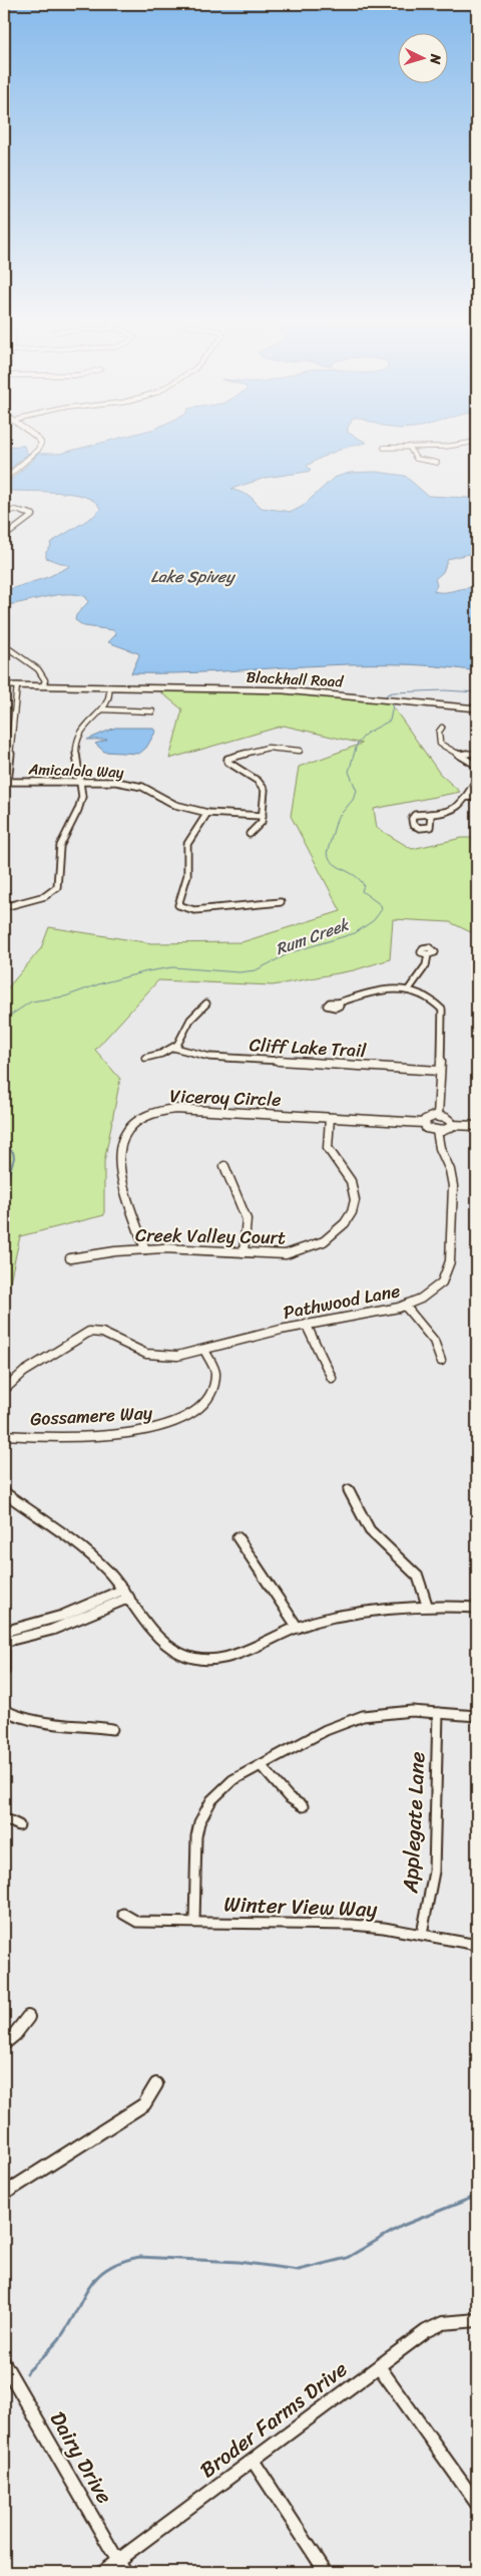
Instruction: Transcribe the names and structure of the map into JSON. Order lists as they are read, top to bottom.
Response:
{
  "streets": {
    "street": [
      "Blackhall Road",
      "Amicalola Way",
      "Cliff Lake Trail",
      "Viceroy Circle",
      "Creek Valley Court",
      "Pathwood Lane",
      "Gossamere Way",
      "Applegate Lane",
      "Winter View Way",
      "Broder Farms Drive",
      "Dairy Drive"
    ]
  },
  "crossings": [
    ["Viceroy Circle", "Creek Valley Court"],
    ["Pathwood Lane", "Gossamere Way"],
    ["Applegate Lane", "Winter View Way"],
    ["Broder Farms Drive", "Dairy Drive"]
  ],
  "water": ["Lake Spivey", "Rum Creek"],
  "north": "right"
}
